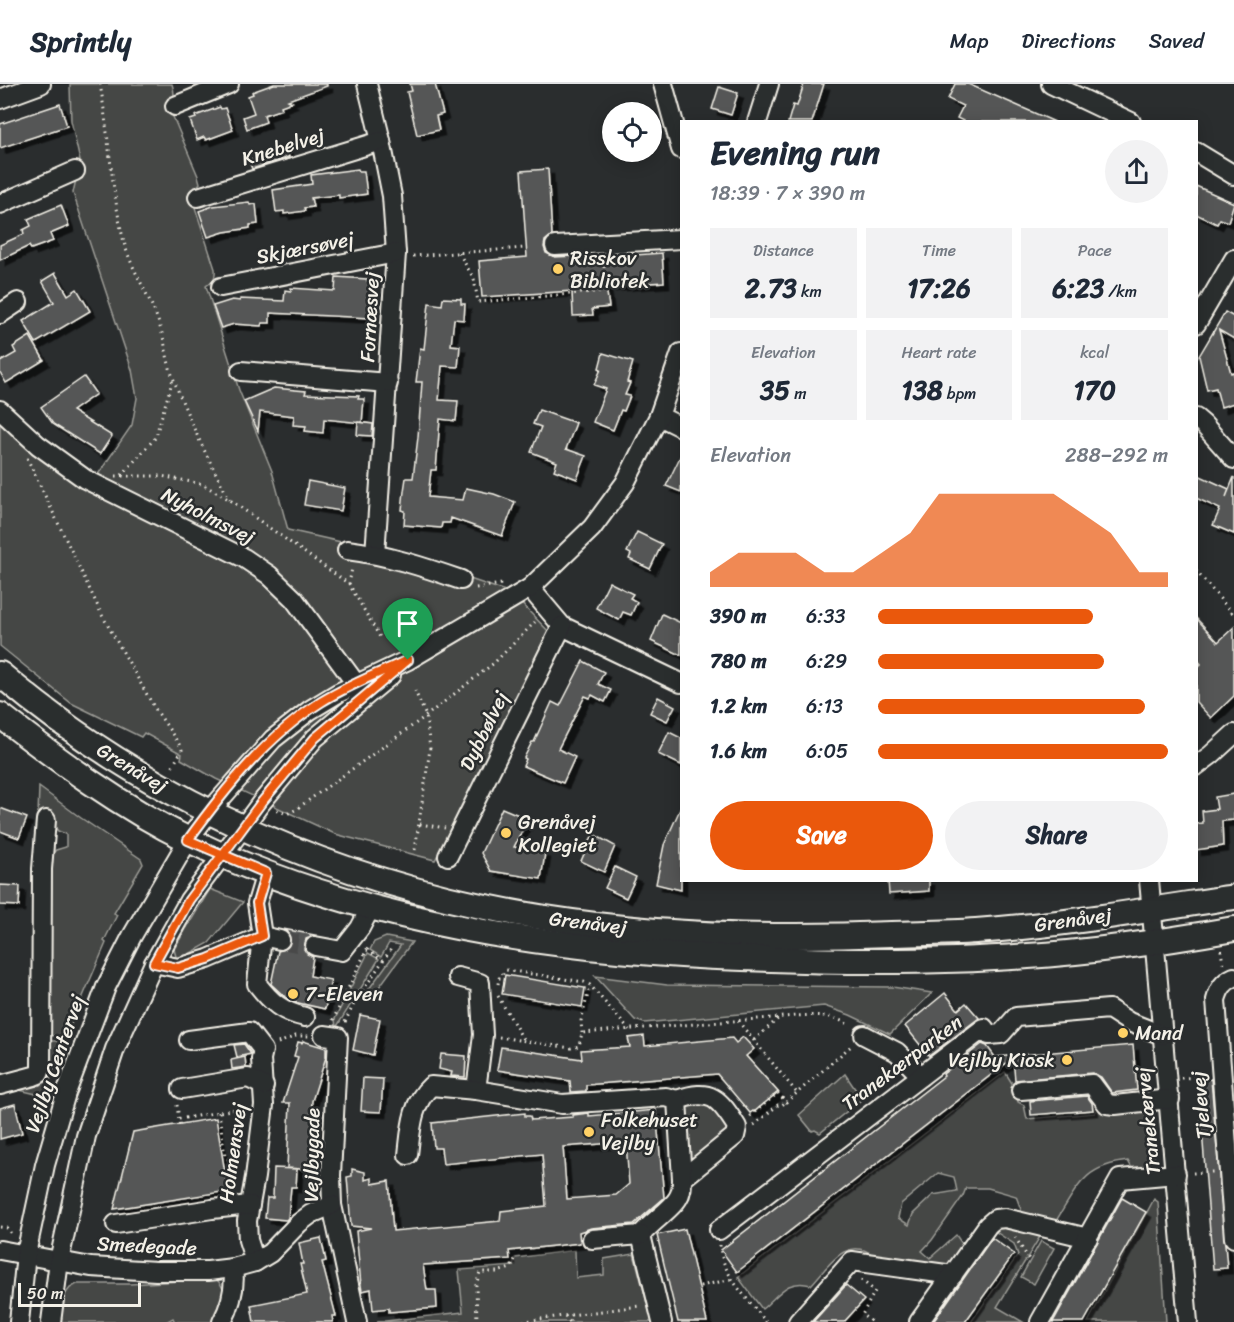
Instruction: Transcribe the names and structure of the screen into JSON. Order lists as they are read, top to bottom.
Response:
{
  "streets": {
    "main road": ["Grenåvej"],
    "street": [
      "Knebelvej",
      "Skjærsøvej",
      "Fornæsvej",
      "Nyholmsvej",
      "Dybbølvej",
      "Tranekærparken",
      "Vejlby Centervej",
      "Tjelevej",
      "Tranekærvej",
      "Holmensvej",
      "Vejlbygade",
      "Smedegade"
    ]
  },
  "crossings": [
    ["Knebelvej", "Fornæsvej"],
    ["Skjærsøvej", "Fornæsvej"],
    ["Nyholmsvej", "Vejlby Centervej"],
    ["Grenåvej", "Vejlby Centervej"],
    ["Grenåvej", "Tranekærvej"],
    ["Tranekærparken", "Tranekærvej"],
    ["Vejlby Centervej", "Smedegade"],
    ["Holmensvej", "Smedegade"],
    ["Vejlbygade", "Smedegade"]
  ],
  "places": [
    "Risskov Bibliotek",
    "Grenåvej Kollegiet",
    "7-Eleven",
    "Mand",
    "Vejlby Kiosk",
    "Folkehuset Vejlby"
  ],
  "scale_bar": "50 m",
  "page": {
    "header": "Sprintly",
    "nav": ["Map", "Directions", "Saved"],
    "heading": ["Evening run", "18:39 · 7 × 390 m"],
    "stats": [
      ["Distance", "2.73 km"],
      ["Time", "17:26"],
      ["Pace", "6:23 /km"],
      ["Elevation", "35 m"],
      ["Heart rate", "138 bpm"],
      ["kcal", "170"]
    ],
    "chart": ["Elevation", "288–292 m"],
    "list": [
      {
        "name": "390 m",
        "note": "6:33"
      },
      {
        "name": "780 m",
        "note": "6:29"
      },
      {
        "name": "1.2 km",
        "note": "6:13"
      },
      {
        "name": "1.6 km",
        "note": "6:05"
      }
    ],
    "buttons": ["Save", "Share"],
    "scale": "50 m"
  }
}
